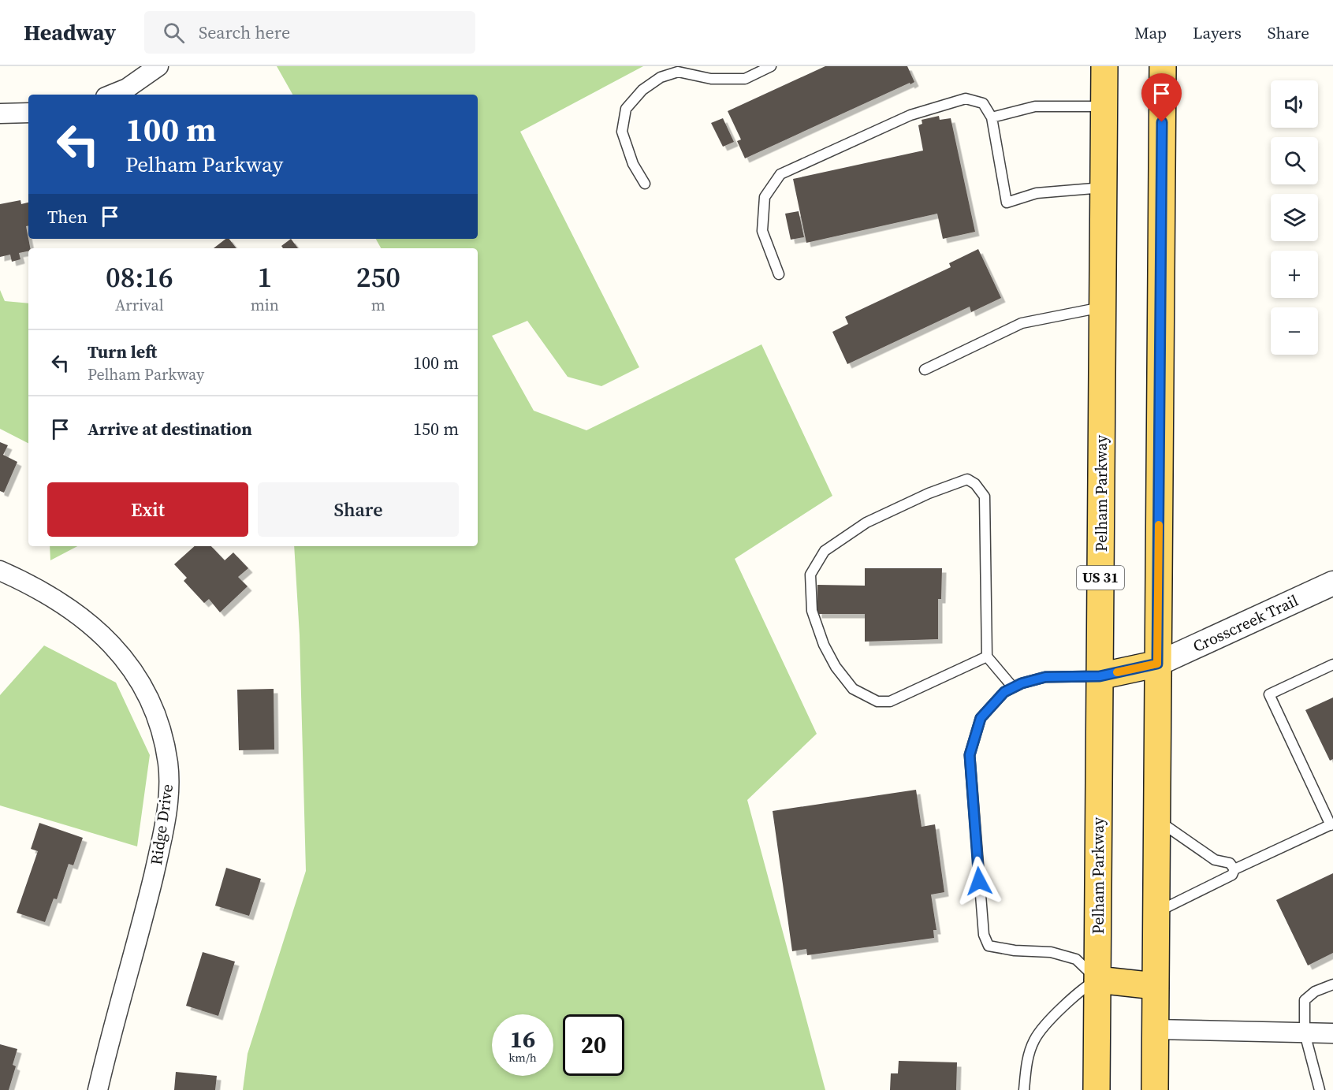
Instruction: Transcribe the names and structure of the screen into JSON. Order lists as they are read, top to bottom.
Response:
{
  "streets": {
    "main road": ["Pelham Parkway", "US 31"],
    "street": ["Crosscreek Trail", "Ridge Drive"]
  },
  "page": {
    "header": "Headway",
    "search": "Search here",
    "nav": ["Map", "Layers", "Share"],
    "map_buttons": ["+", "−"],
    "turn": ["100 m", "Pelham Parkway"],
    "then": "Then",
    "eta": [
      "08:16",
      "Arrival",
      "1",
      "min",
      "250",
      "m"
    ],
    "list": [
      {
        "name": "Turn left",
        "note": "Pelham Parkway",
        "value": "100 m"
      },
      {
        "name": "Arrive at destination",
        "value": "150 m"
      }
    ],
    "buttons": ["Exit", "Share"],
    "speed": "16 km/h",
    "limit": "20"
  }
}
